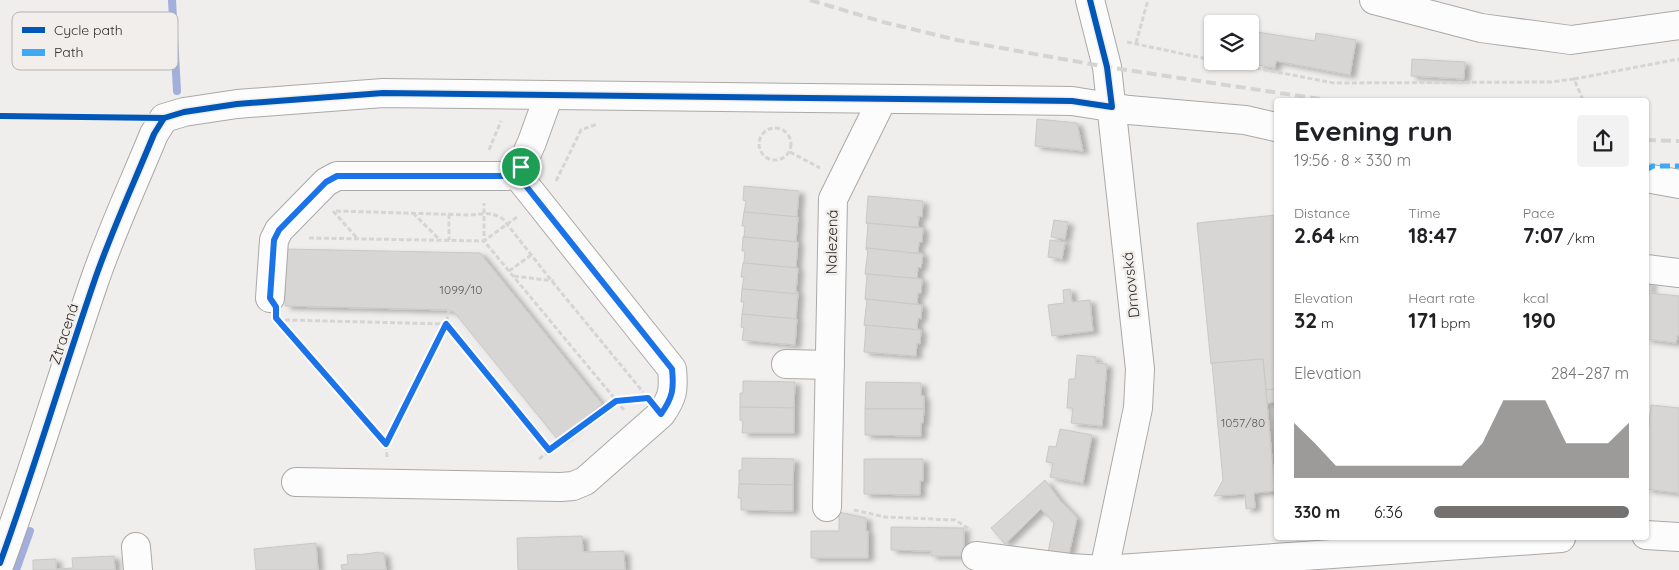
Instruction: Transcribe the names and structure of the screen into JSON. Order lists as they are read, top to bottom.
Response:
{
  "streets": {
    "street": ["Nalezená", "Drnovská", "Ztracená"]
  },
  "house_numbers": ["1099/10", "1057/80"],
  "legend": ["Cycle path", "Path"],
  "page": {
    "heading": ["Evening run", "19:56 · 8 × 330 m"],
    "stats": [
      ["Distance", "2.64 km"],
      ["Time", "18:47"],
      ["Pace", "7:07 /km"],
      ["Elevation", "32 m"],
      ["Heart rate", "171 bpm"],
      ["kcal", "190"]
    ],
    "chart": ["Elevation", "284–287 m"],
    "list": [
      {
        "name": "330 m",
        "note": "6:36"
      }
    ]
  }
}
